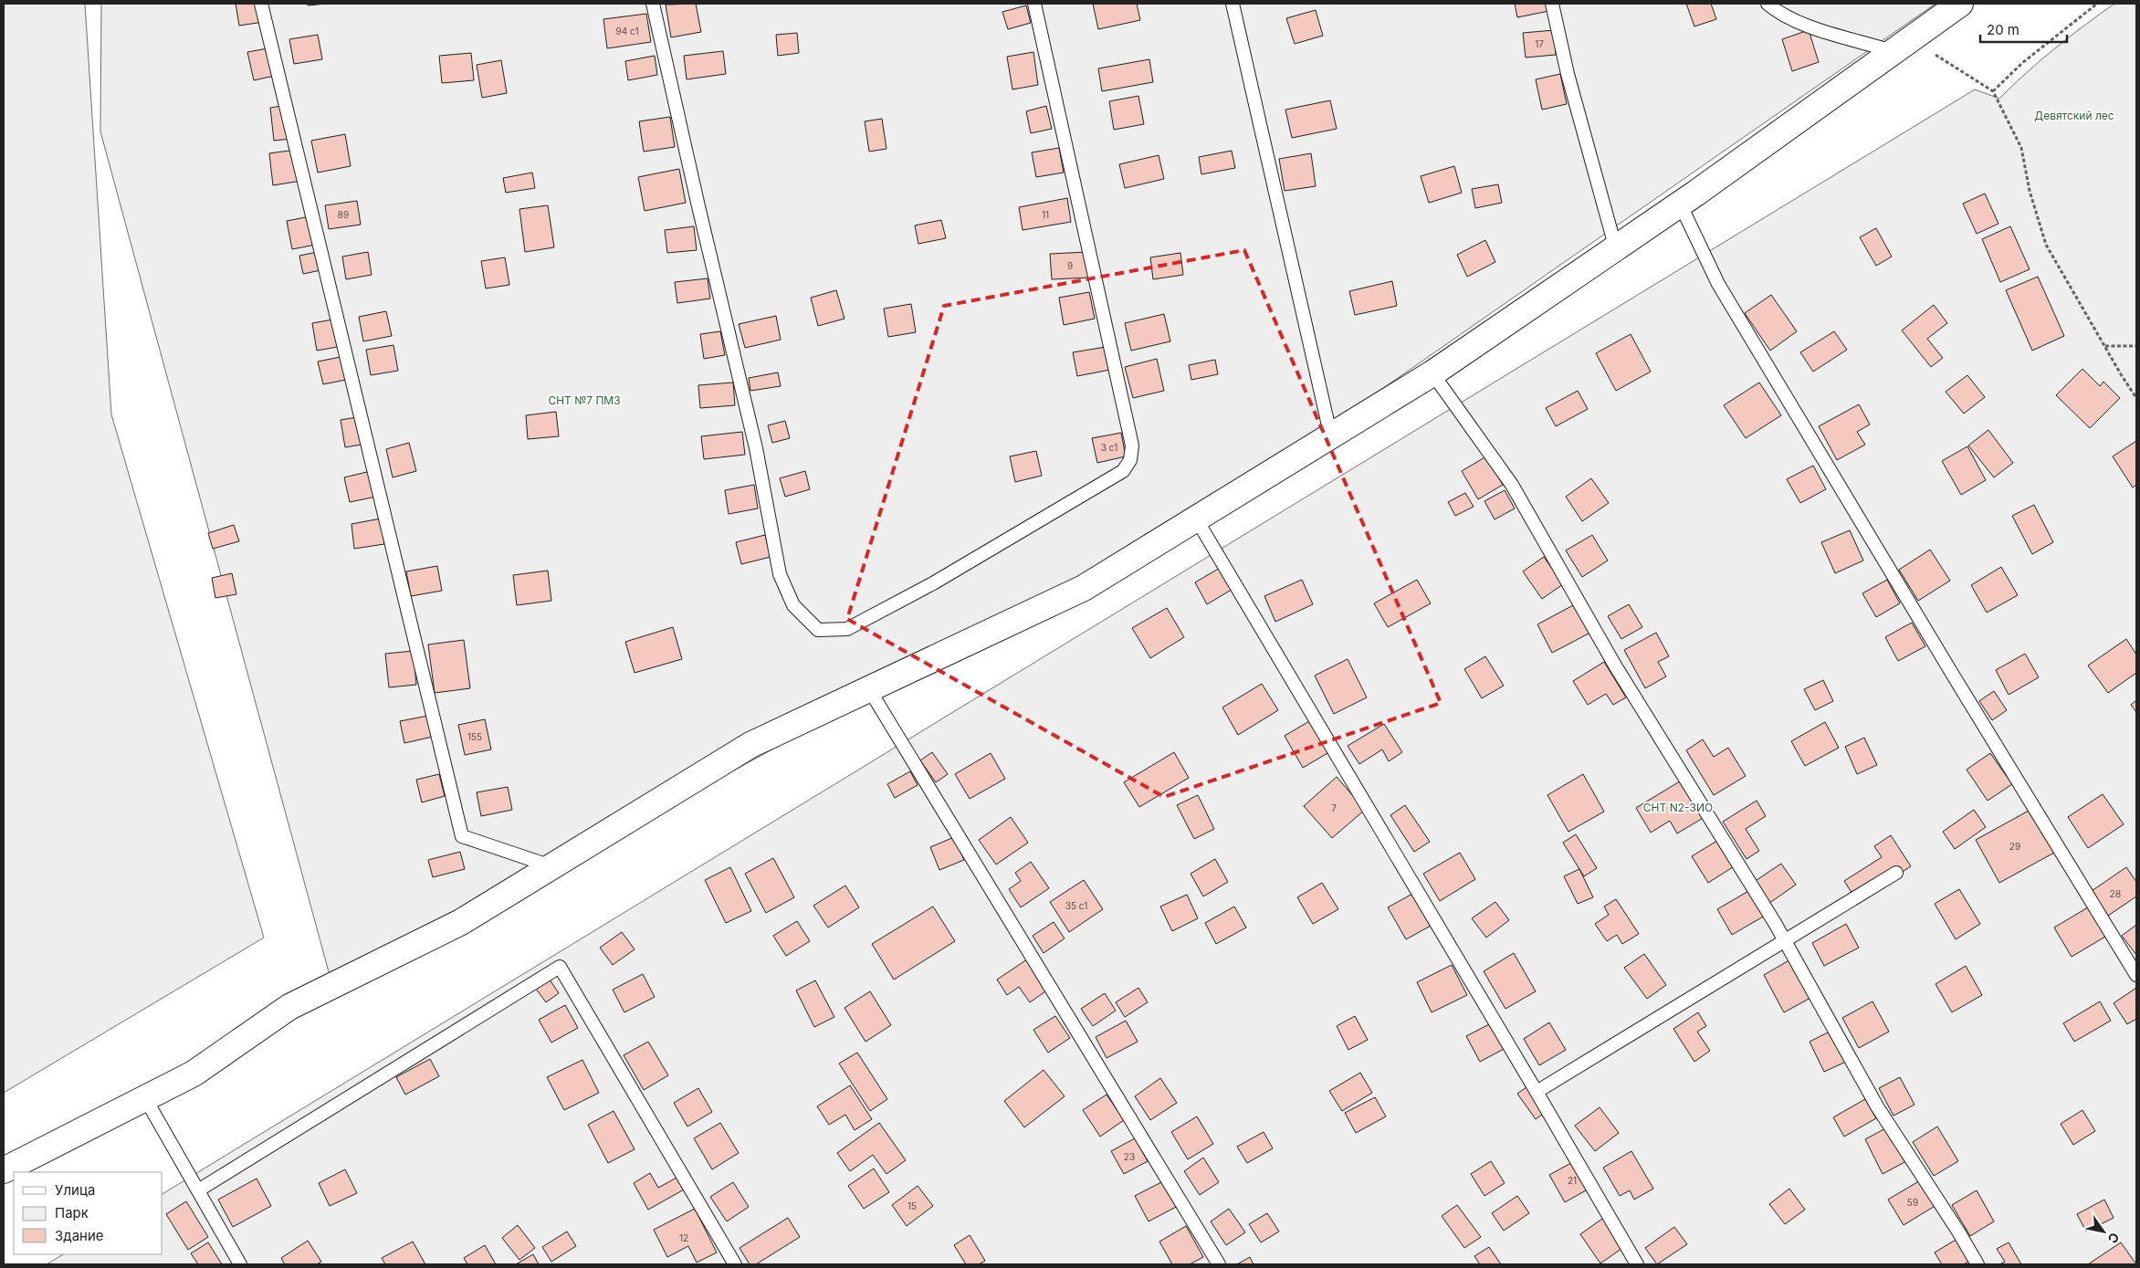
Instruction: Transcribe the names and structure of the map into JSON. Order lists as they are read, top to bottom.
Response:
{
  "parks": ["Девятский лес", "СНТ №7 ПМЗ", "СНТ N2-ЗИО"],
  "house_numbers": [
    "94 с1",
    "17",
    "89",
    "11",
    "9",
    "3 с1",
    "155",
    "7",
    "29",
    "28",
    "35 с1",
    "23",
    "21",
    "59",
    "15",
    "12"
  ],
  "legend": ["Улица", "Парк", "Здание"],
  "scale_bar": "20 m",
  "north": "bottom right"
}
